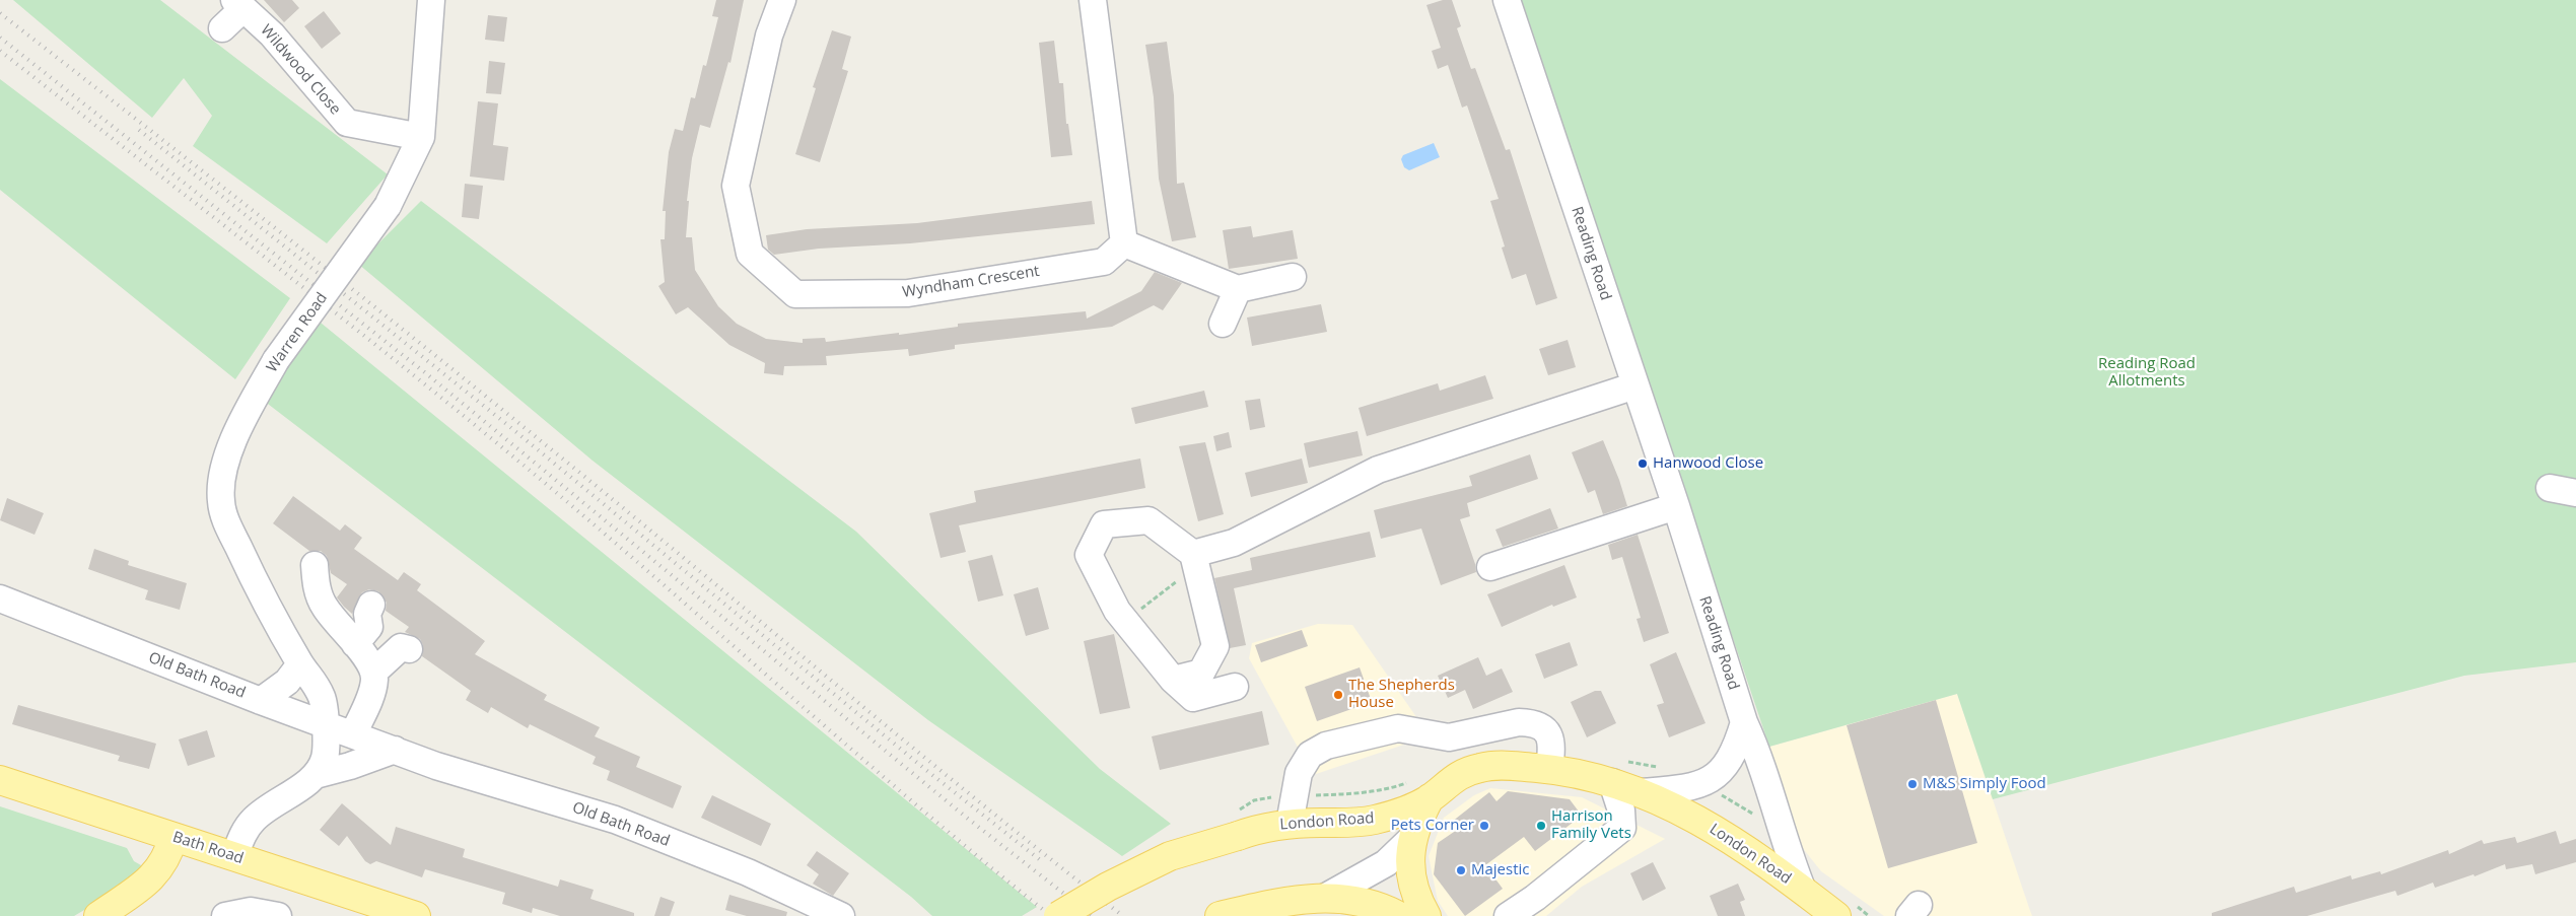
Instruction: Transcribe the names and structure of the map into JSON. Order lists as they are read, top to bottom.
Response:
{
  "streets": {
    "main road": ["London Road", "Bath Road"],
    "street": [
      "Wildwood Close",
      "Reading Road",
      "Wyndham Crescent",
      "Warren Road",
      "Old Bath Road"
    ]
  },
  "crossings": [
    ["Wildwood Close", "Warren Road"],
    ["Reading Road", "London Road"],
    ["Warren Road", "Old Bath Road"]
  ],
  "parks": ["Reading Road Allotments"],
  "places": [
    "Hanwood Close",
    "The Shepherds House",
    "M&S Simply Food",
    "Pets Corner",
    "Harrison Family Vets",
    "Majestic"
  ]
}
